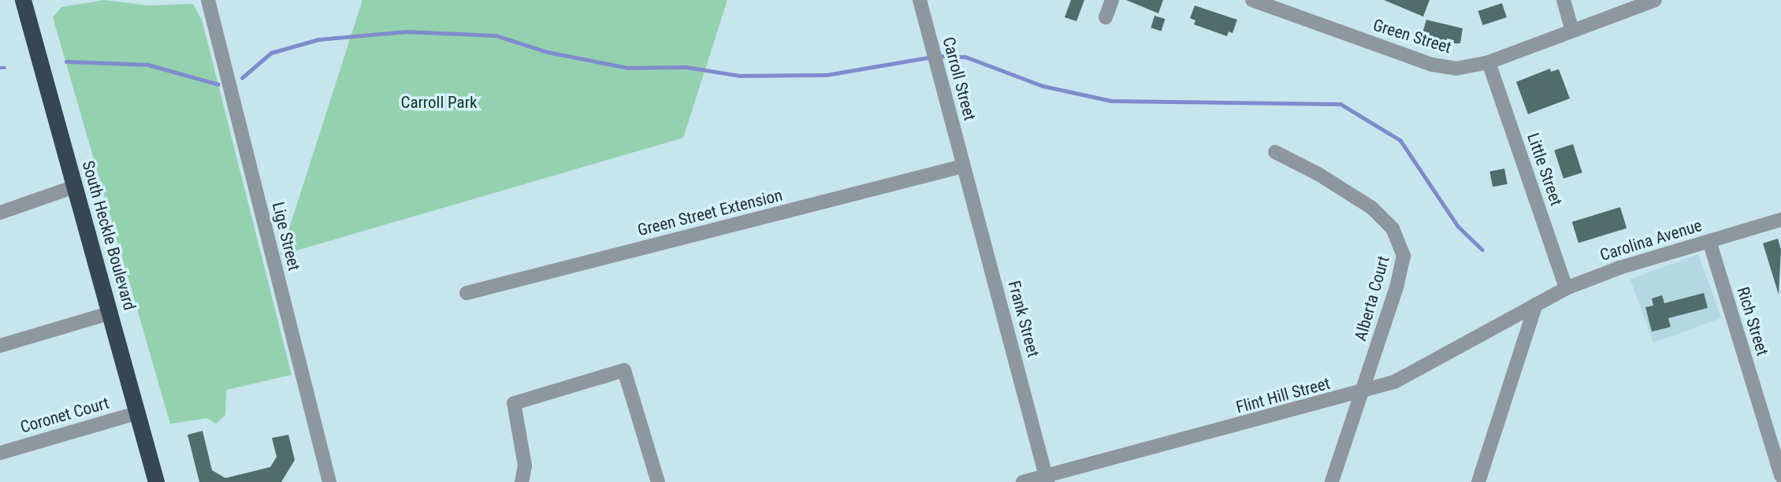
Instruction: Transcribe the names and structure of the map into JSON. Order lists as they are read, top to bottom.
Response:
{
  "streets": {
    "highway": ["South Heckle Boulevard"],
    "street": [
      "Green Street",
      "Carroll Street",
      "Little Street",
      "Green Street Extension",
      "Lige Street",
      "Carolina Avenue",
      "Alberta Court",
      "Frank Street",
      "Rich Street",
      "Flint Hill Street",
      "Coronet Court"
    ]
  },
  "crossings": [
    ["Green Street", "Little Street"],
    ["Carroll Street", "Green Street Extension"],
    ["Carroll Street", "Frank Street"],
    ["Little Street", "Carolina Avenue"],
    ["Green Street Extension", "Frank Street"],
    ["South Heckle Boulevard", "Coronet Court"],
    ["Carolina Avenue", "Rich Street"],
    ["Carolina Avenue", "Flint Hill Street"],
    ["Alberta Court", "Flint Hill Street"],
    ["Frank Street", "Flint Hill Street"]
  ],
  "parks": ["Carroll Park"]
}
